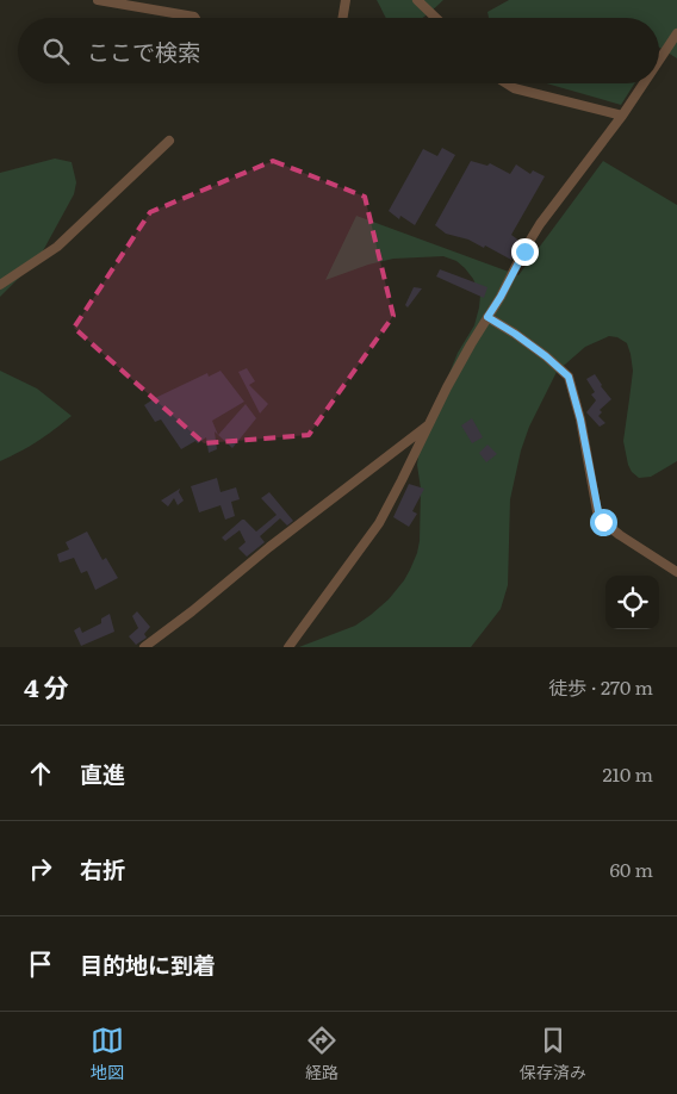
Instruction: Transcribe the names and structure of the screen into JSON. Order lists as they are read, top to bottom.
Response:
{
  "page": {
    "search": "ここで検索",
    "heading": ["4 分", "徒歩 · 270 m"],
    "list": [
      ["直進", "210 m"],
      ["右折", "60 m"],
      "目的地に到着"
    ],
    "nav": ["地図", "経路", "保存済み"]
  }
}
